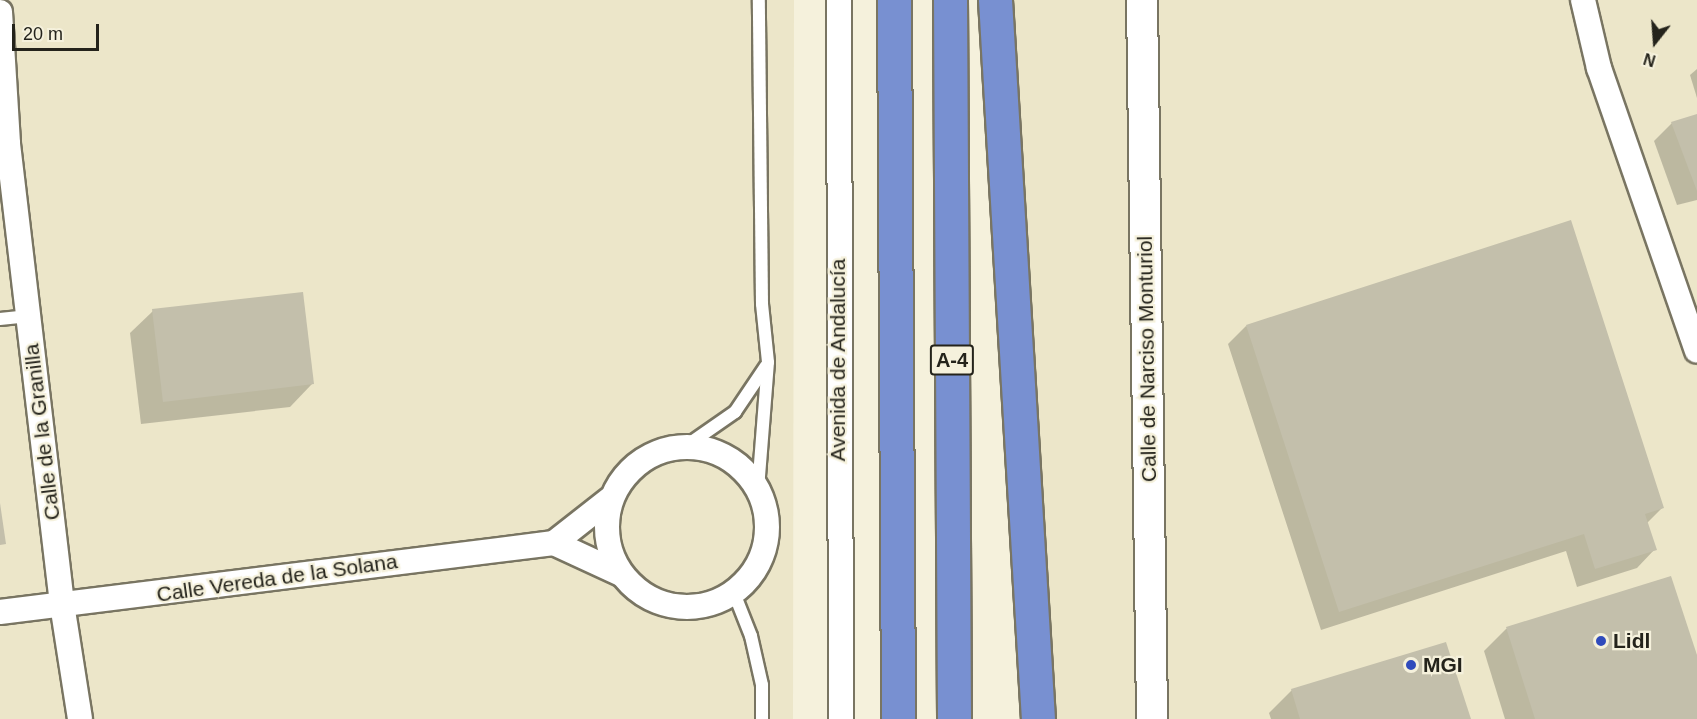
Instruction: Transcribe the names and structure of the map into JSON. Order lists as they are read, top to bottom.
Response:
{
  "streets": {
    "highway": ["A-4"],
    "street": [
      "Calle de Narciso Monturiol",
      "Avenida de Andalucía",
      "Calle de la Granilla",
      "Calle Vereda de la Solana"
    ]
  },
  "crossings": [
    ["Calle de la Granilla", "Calle Vereda de la Solana"]
  ],
  "places": ["Lidl", "MGI"],
  "scale_bar": "20 m",
  "north": "bottom"
}
